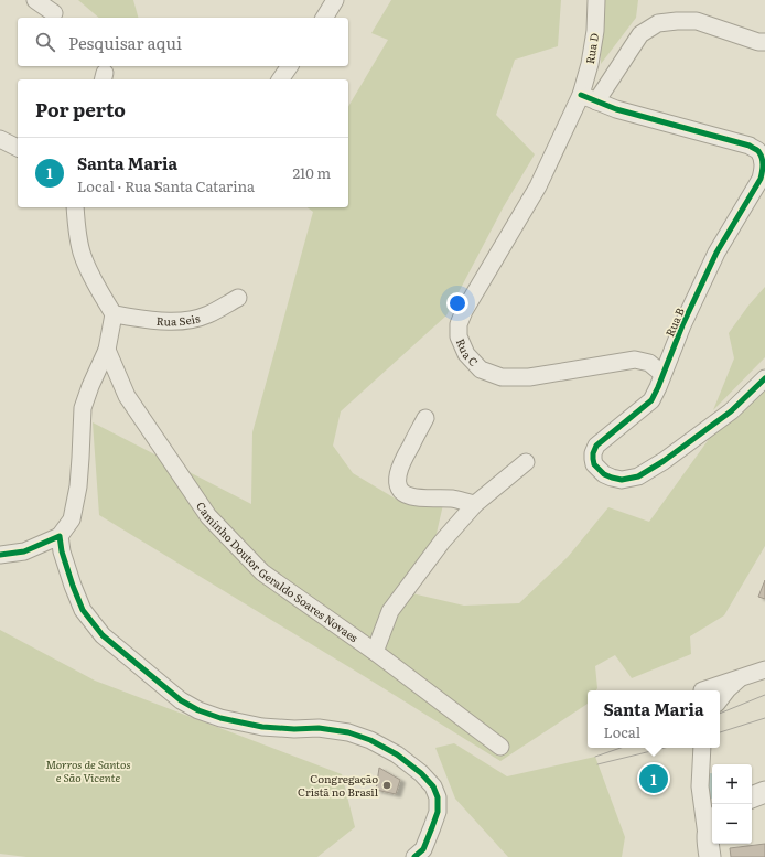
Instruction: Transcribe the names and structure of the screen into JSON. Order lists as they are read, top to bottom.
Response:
{
  "streets": {
    "street": [
      "Rua D",
      "Rua Seis",
      "Rua B",
      "Rua C",
      "Caminho Doutor Geraldo Soares Novaes"
    ]
  },
  "crossings": [
    ["Rua D", "Rua B"],
    ["Rua D", "Rua C"],
    ["Rua B", "Rua C"]
  ],
  "parks": ["Morros de Santos e São Vicente"],
  "places": ["Congregação Cristã no Brasil"],
  "page": {
    "search": "Pesquisar aqui",
    "heading": "Por perto",
    "list": [
      {
        "mark": "1",
        "name": "Santa Maria",
        "note": "Local · Rua Santa Catarina",
        "value": "210 m"
      }
    ],
    "popup": ["Santa Maria", "Local"],
    "pins": "1",
    "map_buttons": ["+", "−"]
  }
}
